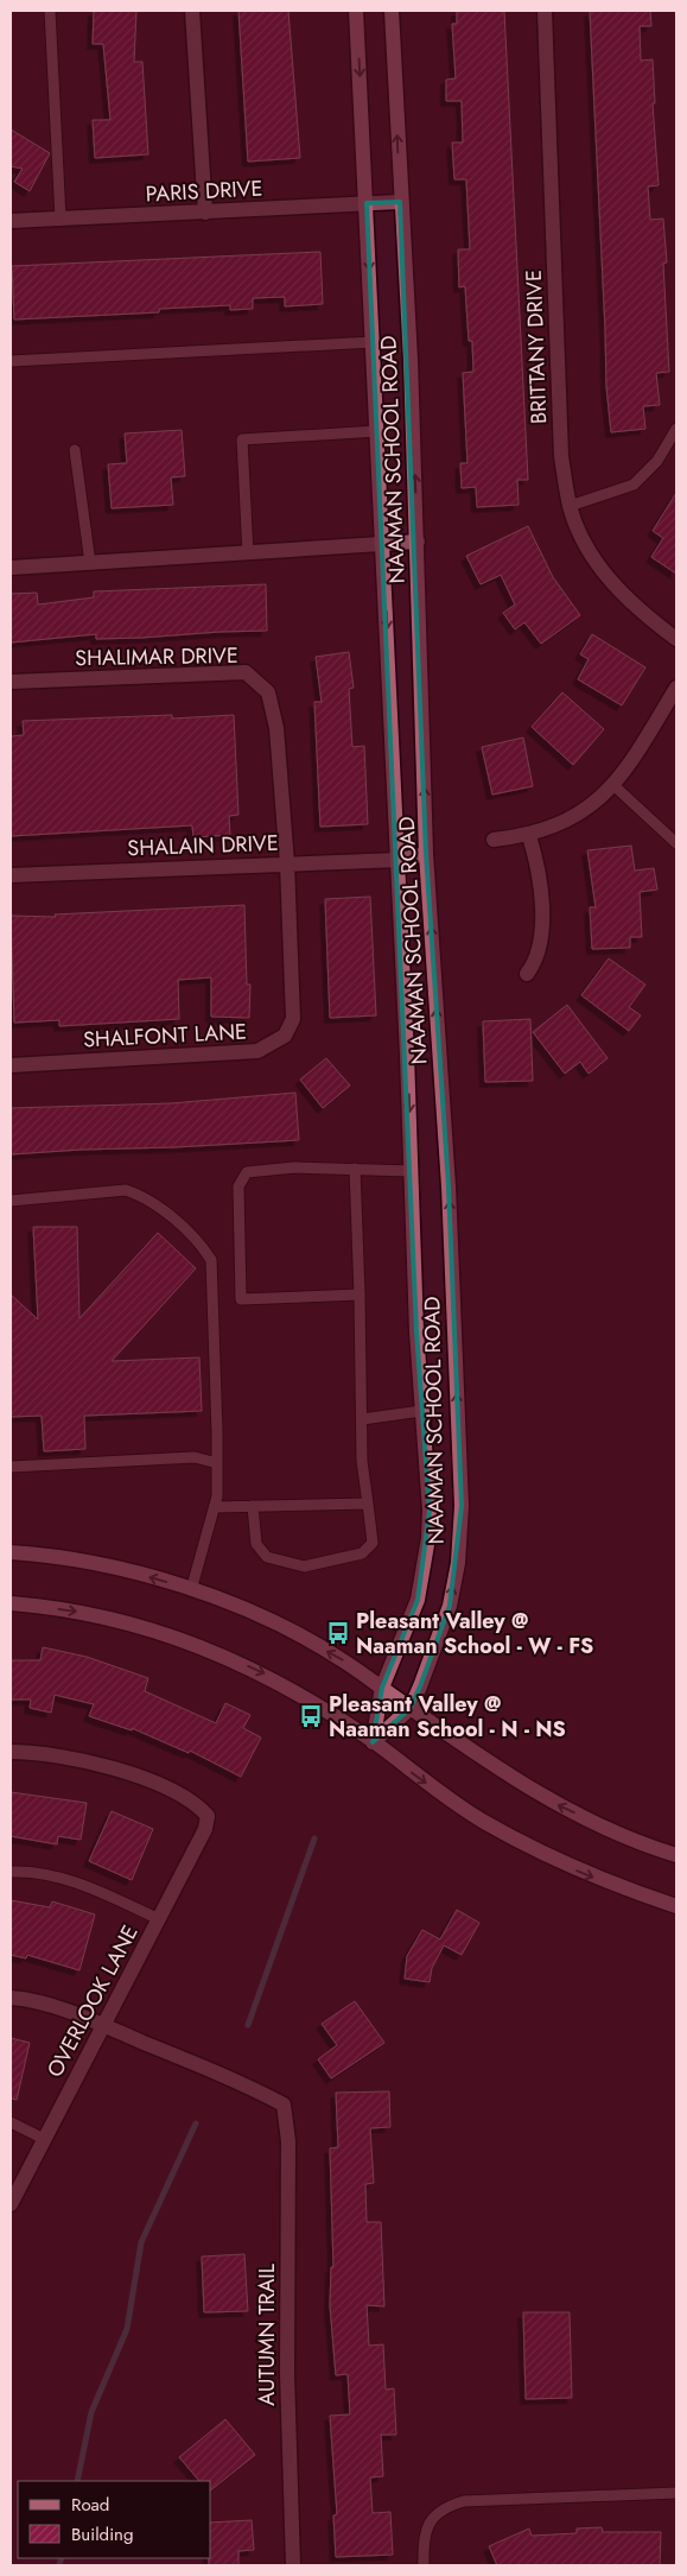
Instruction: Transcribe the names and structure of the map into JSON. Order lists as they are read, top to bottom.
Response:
{
  "streets": {
    "main road": ["NAAMAN SCHOOL ROAD"],
    "street": [
      "PARIS DRIVE",
      "BRITTANY DRIVE",
      "SHALIMAR DRIVE",
      "SHALAIN DRIVE",
      "SHALFONT LANE",
      "OVERLOOK LANE",
      "AUTUMN TRAIL"
    ]
  },
  "crossings": [
    ["PARIS DRIVE", "NAAMAN SCHOOL ROAD"],
    ["NAAMAN SCHOOL ROAD", "SHALAIN DRIVE"],
    ["SHALIMAR DRIVE", "SHALAIN DRIVE"],
    ["SHALIMAR DRIVE", "SHALFONT LANE"],
    ["SHALAIN DRIVE", "SHALFONT LANE"],
    ["OVERLOOK LANE", "AUTUMN TRAIL"]
  ],
  "places": {
    "bus stop": ["Pleasant Valley @ Naaman School - W - FS", "Pleasant Valley @ Naaman School - N - NS"]
  },
  "legend": ["Road", "Building"]
}
